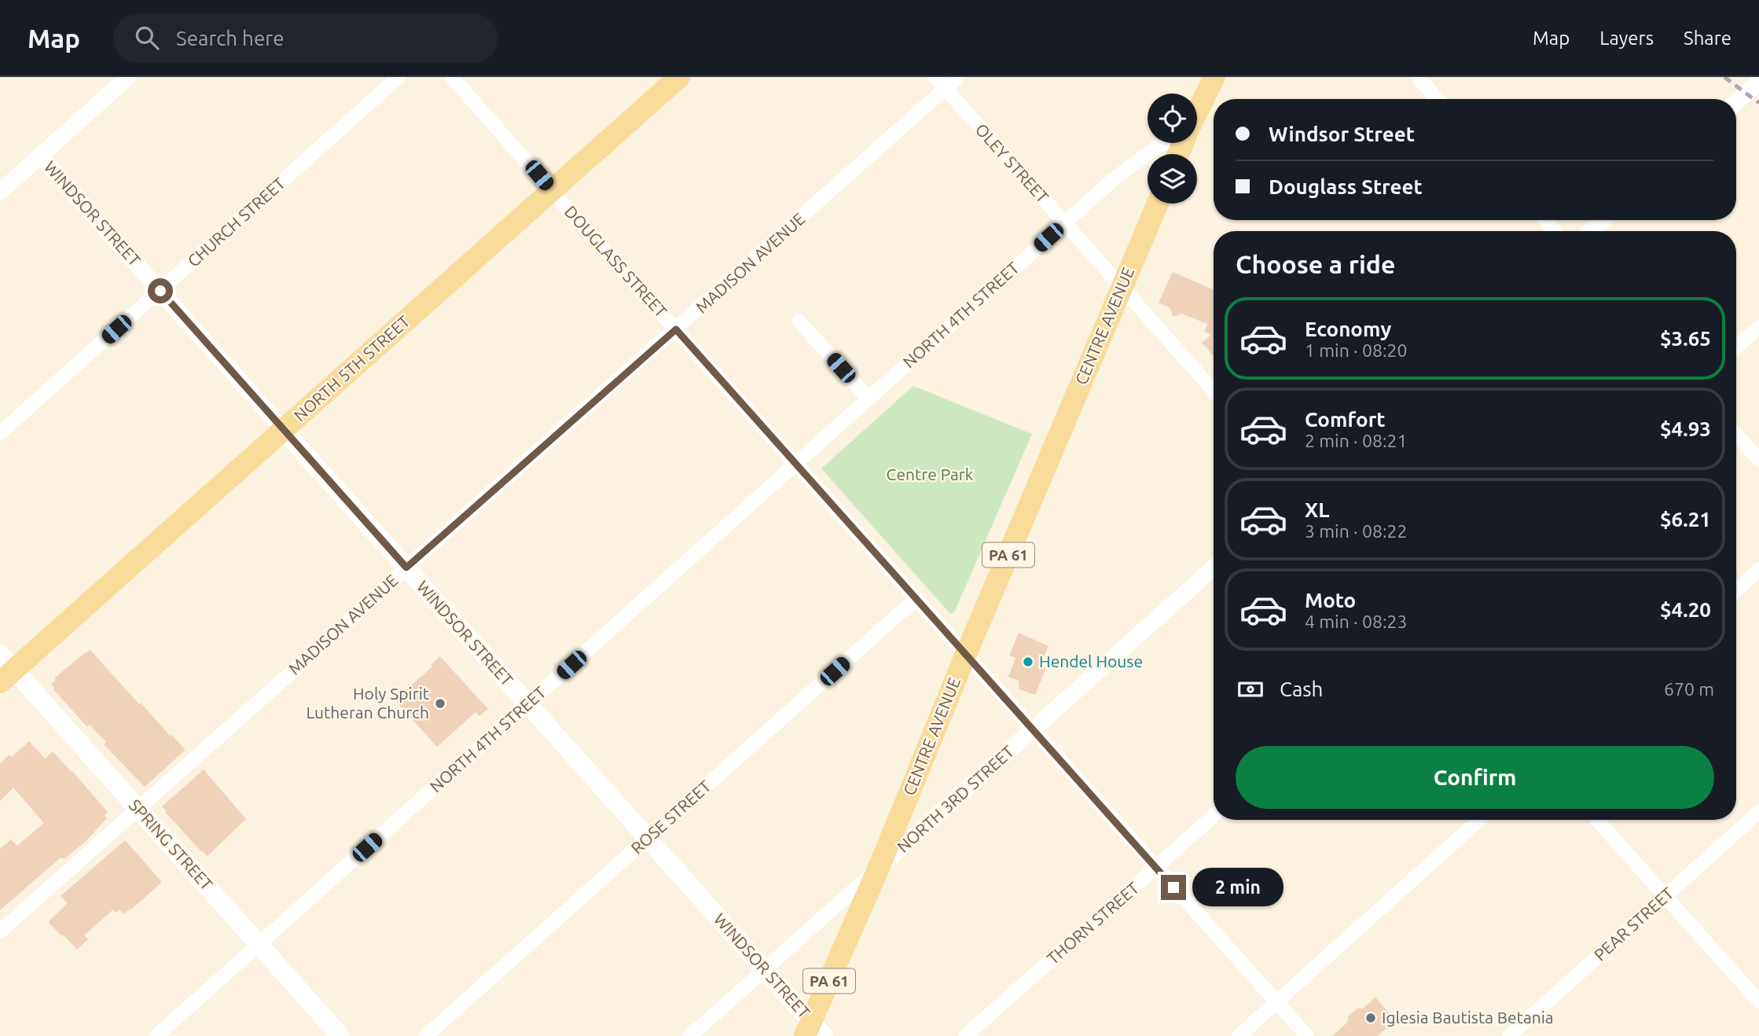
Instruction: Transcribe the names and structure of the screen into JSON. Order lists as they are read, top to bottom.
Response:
{
  "streets": {
    "main road": [
      "WINDSOR STREET",
      "CENTRE AVENUE",
      "NORTH 5TH STREET",
      "PA 61",
      "SPRING STREET"
    ],
    "street": [
      "OLEY STREET",
      "CHURCH STREET",
      "DOUGLASS STREET",
      "MADISON AVENUE",
      "NORTH 4TH STREET",
      "NORTH 3RD STREET",
      "ROSE STREET",
      "THORN STREET",
      "PEAR STREET"
    ]
  },
  "crossings": [
    ["OLEY STREET", "MADISON AVENUE"],
    ["OLEY STREET", "NORTH 4TH STREET"],
    ["OLEY STREET", "CENTRE AVENUE"],
    ["WINDSOR STREET", "CHURCH STREET"],
    ["WINDSOR STREET", "MADISON AVENUE"],
    ["WINDSOR STREET", "NORTH 4TH STREET"],
    ["WINDSOR STREET", "CENTRE AVENUE"],
    ["WINDSOR STREET", "NORTH 5TH STREET"],
    ["WINDSOR STREET", "NORTH 3RD STREET"],
    ["WINDSOR STREET", "ROSE STREET"],
    ["DOUGLASS STREET", "MADISON AVENUE"],
    ["DOUGLASS STREET", "NORTH 4TH STREET"],
    ["DOUGLASS STREET", "CENTRE AVENUE"],
    ["DOUGLASS STREET", "NORTH 5TH STREET"],
    ["DOUGLASS STREET", "NORTH 3RD STREET"],
    ["DOUGLASS STREET", "ROSE STREET"],
    ["DOUGLASS STREET", "THORN STREET"],
    ["MADISON AVENUE", "SPRING STREET"],
    ["NORTH 4TH STREET", "SPRING STREET"],
    ["CENTRE AVENUE", "NORTH 3RD STREET"],
    ["NORTH 5TH STREET", "SPRING STREET"]
  ],
  "parks": ["Centre Park"],
  "places": ["Hendel House", "Holy Spirit Lutheran Church", "Iglesia Bautista Betania"],
  "page": {
    "header": "Map",
    "search": "Search here",
    "nav": ["Map", "Layers", "Share"],
    "banner": ["Windsor Street", "Douglass Street"],
    "heading": "Choose a ride",
    "list": [
      {
        "name": "Economy",
        "note": "1 min · 08:20",
        "value": "$3.65"
      },
      {
        "name": "Comfort",
        "note": "2 min · 08:21",
        "value": "$4.93"
      },
      {
        "name": "XL",
        "note": "3 min · 08:22",
        "value": "$6.21"
      },
      {
        "name": "Moto",
        "note": "4 min · 08:23",
        "value": "$4.20"
      }
    ],
    "pay": ["Cash", "670 m"],
    "buttons": "Confirm",
    "bubble": "2 min"
  }
}
